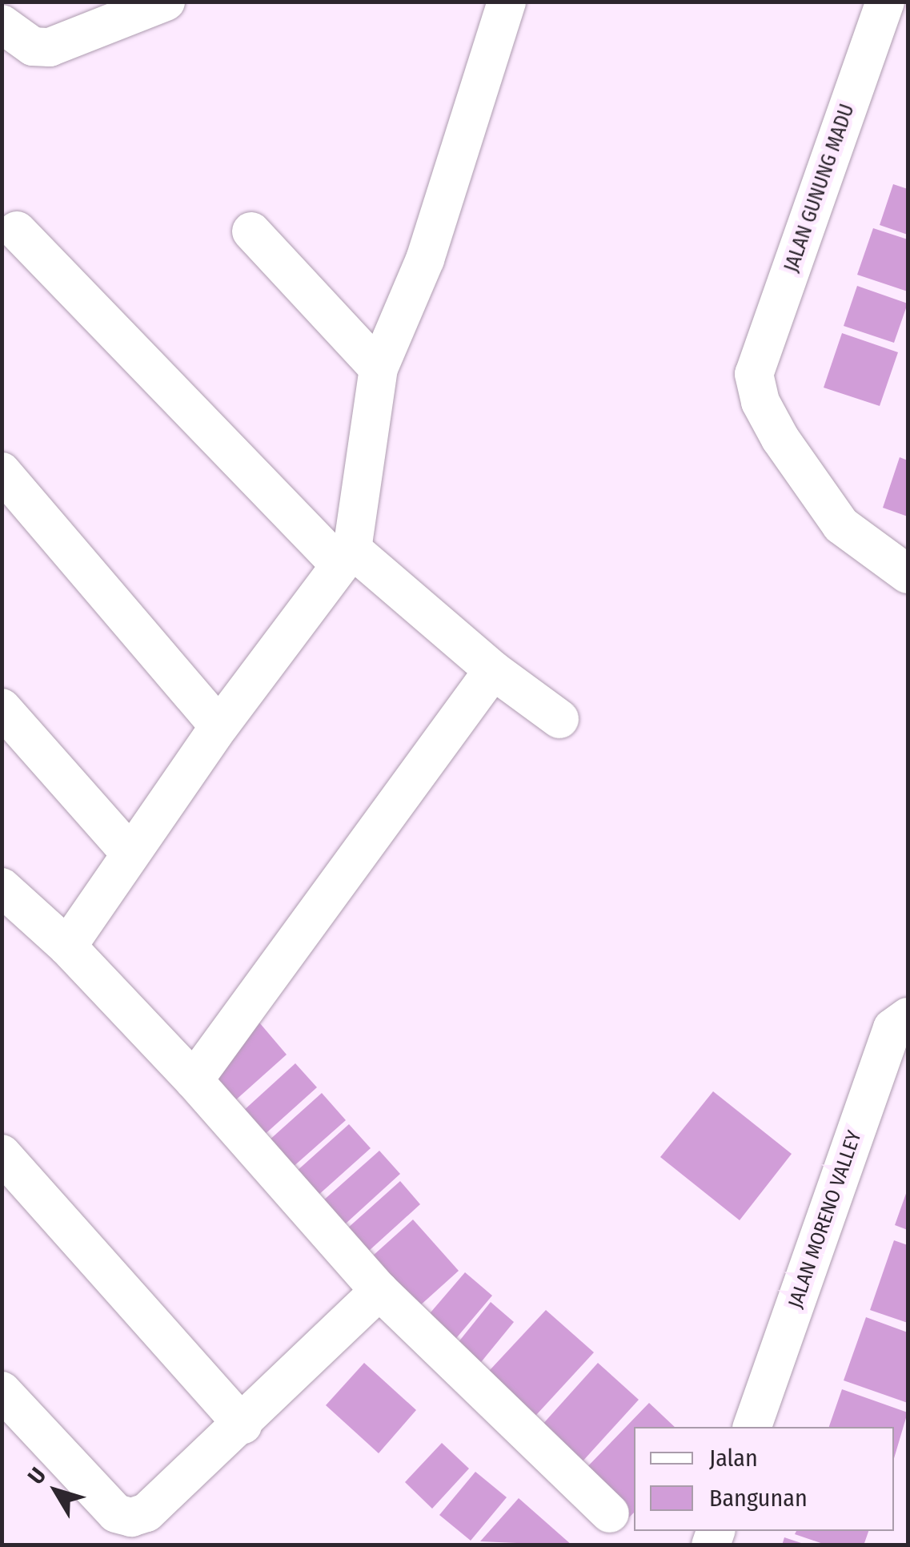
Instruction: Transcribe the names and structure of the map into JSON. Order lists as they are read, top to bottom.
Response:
{
  "streets": {
    "street": ["JALAN GUNUNG MADU", "JALAN MORENO VALLEY"]
  },
  "legend": ["Jalan", "Bangunan"],
  "north": "top left"
}
